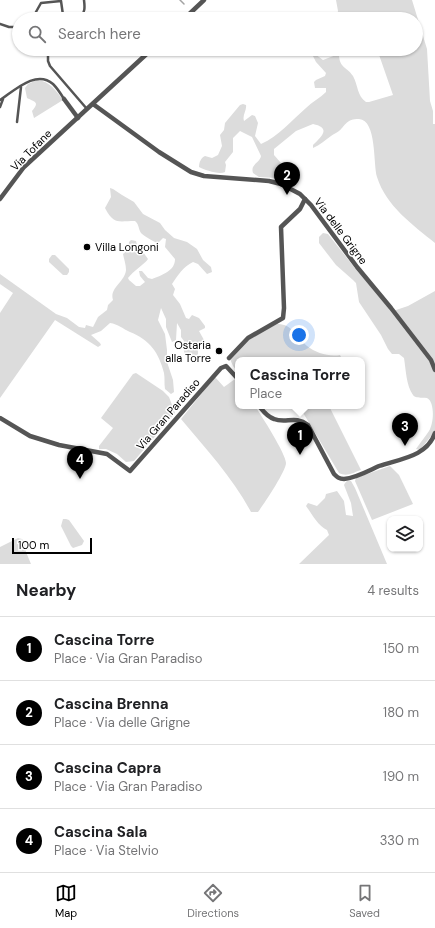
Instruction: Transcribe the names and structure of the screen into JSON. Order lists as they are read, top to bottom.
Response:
{
  "streets": {
    "street": ["Via Tofane", "Via delle Grigne", "Via Gran Paradiso"]
  },
  "crossings": [
    ["Via Tofane", "Via delle Grigne"]
  ],
  "places": ["Villa Longoni", "Ostaria alla Torre"],
  "scale_bar": "100 m",
  "page": {
    "search": "Search here",
    "pins": [
      "2",
      "3",
      "1",
      "4"
    ],
    "popup": ["Cascina Torre", "Place"],
    "scale": "100 m",
    "heading": ["Nearby", "4 results"],
    "list": [
      {
        "mark": "1",
        "name": "Cascina Torre",
        "note": "Place · Via Gran Paradiso",
        "value": "150 m"
      },
      {
        "mark": "2",
        "name": "Cascina Brenna",
        "note": "Place · Via delle Grigne",
        "value": "180 m"
      },
      {
        "mark": "3",
        "name": "Cascina Capra",
        "note": "Place · Via Gran Paradiso",
        "value": "190 m"
      },
      {
        "mark": "4",
        "name": "Cascina Sala",
        "note": "Place · Via Stelvio",
        "value": "330 m"
      }
    ],
    "nav": ["Map", "Directions", "Saved"]
  }
}
